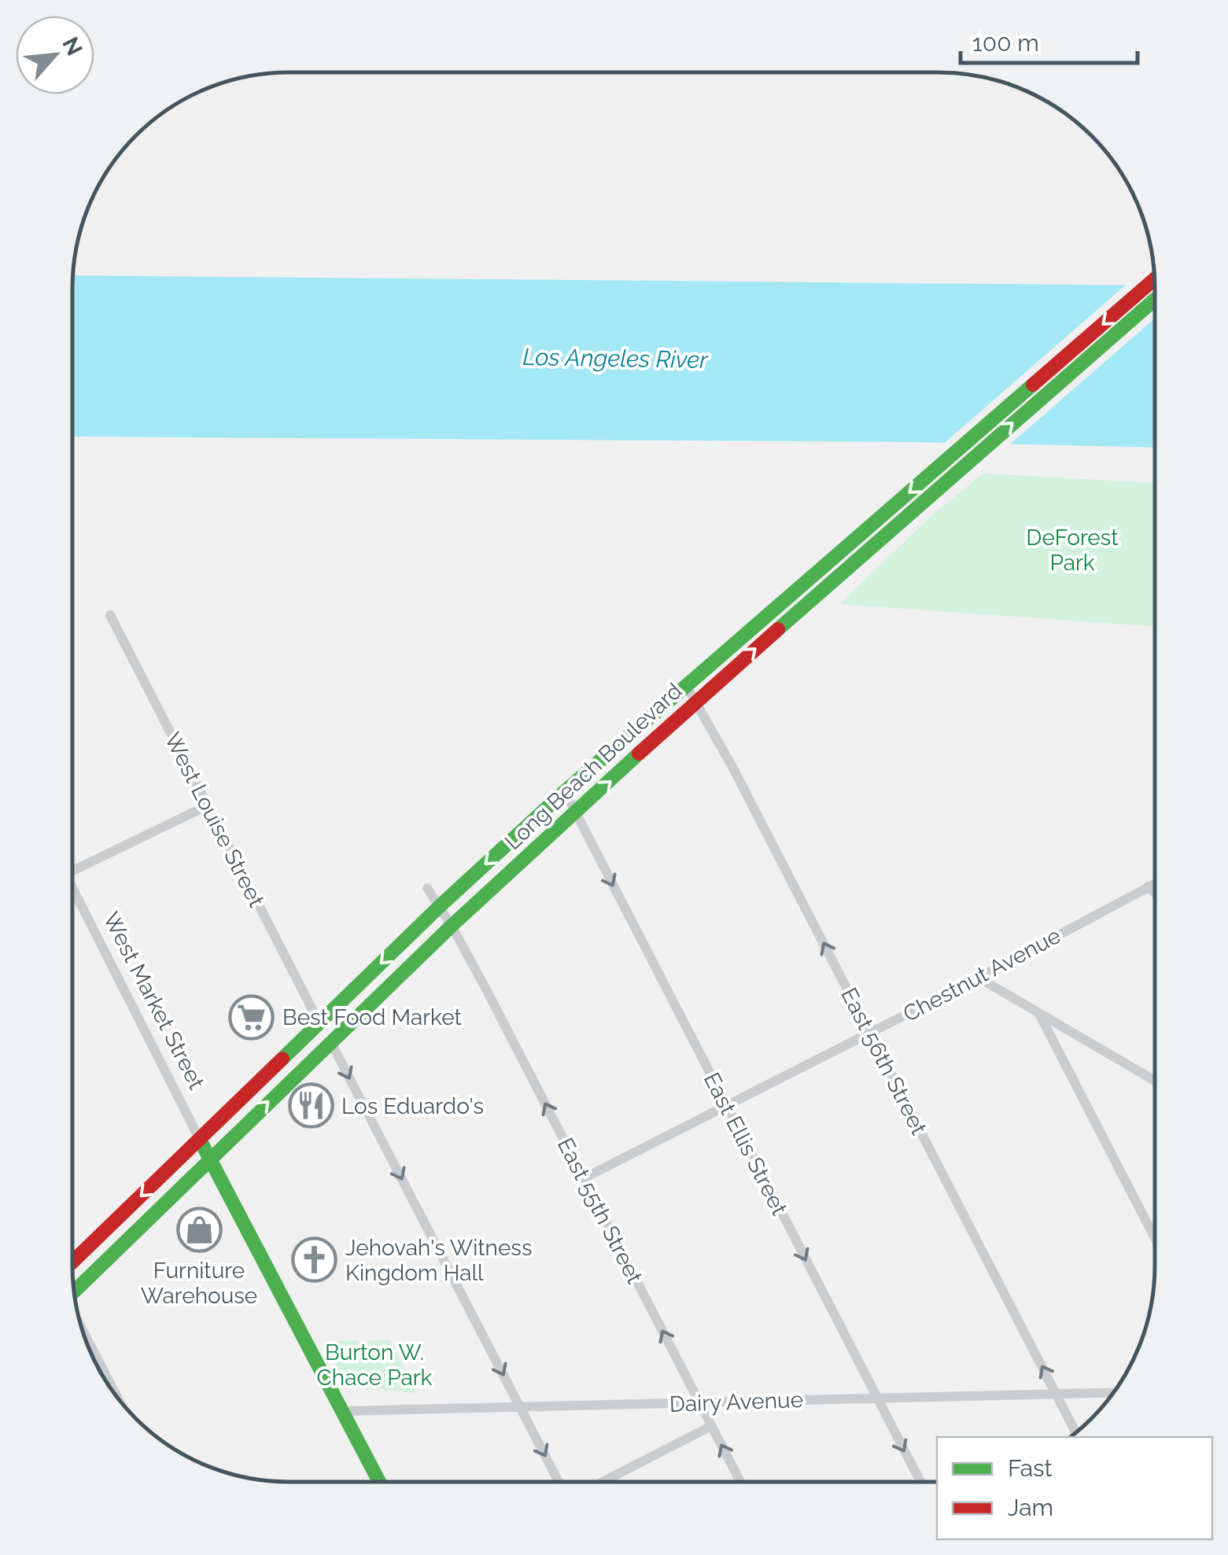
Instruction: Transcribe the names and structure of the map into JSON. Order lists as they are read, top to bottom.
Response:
{
  "streets": {
    "main road": ["Long Beach Boulevard", "West Market Street"],
    "street": [
      "West Louise Street",
      "Chestnut Avenue",
      "East 56th Street",
      "East Ellis Street",
      "East 55th Street",
      "Dairy Avenue"
    ]
  },
  "crossings": [
    ["Long Beach Boulevard", "West Louise Street"],
    ["Long Beach Boulevard", "West Market Street"],
    ["Long Beach Boulevard", "East 56th Street"],
    ["Long Beach Boulevard", "East Ellis Street"],
    ["Long Beach Boulevard", "East 55th Street"],
    ["Chestnut Avenue", "East 56th Street"],
    ["Chestnut Avenue", "East Ellis Street"],
    ["Chestnut Avenue", "East 55th Street"],
    ["West Market Street", "Dairy Avenue"],
    ["East 56th Street", "Dairy Avenue"],
    ["East Ellis Street", "Dairy Avenue"],
    ["East 55th Street", "Dairy Avenue"]
  ],
  "one_way": ["East 56th Street", "East Ellis Street", "East 55th Street"],
  "water": ["Los Angeles River"],
  "parks": ["DeForest Park", "Burton W. Chace Park"],
  "places": {
    "supermarket": ["Best Food Market"],
    "restaurant": ["Los Eduardo's"],
    "shop": ["Furniture Warehouse"],
    "church": ["Jehovah's Witness Kingdom Hall"]
  },
  "legend": ["Fast", "Jam"],
  "scale_bar": "100 m",
  "north": "top right"
}
